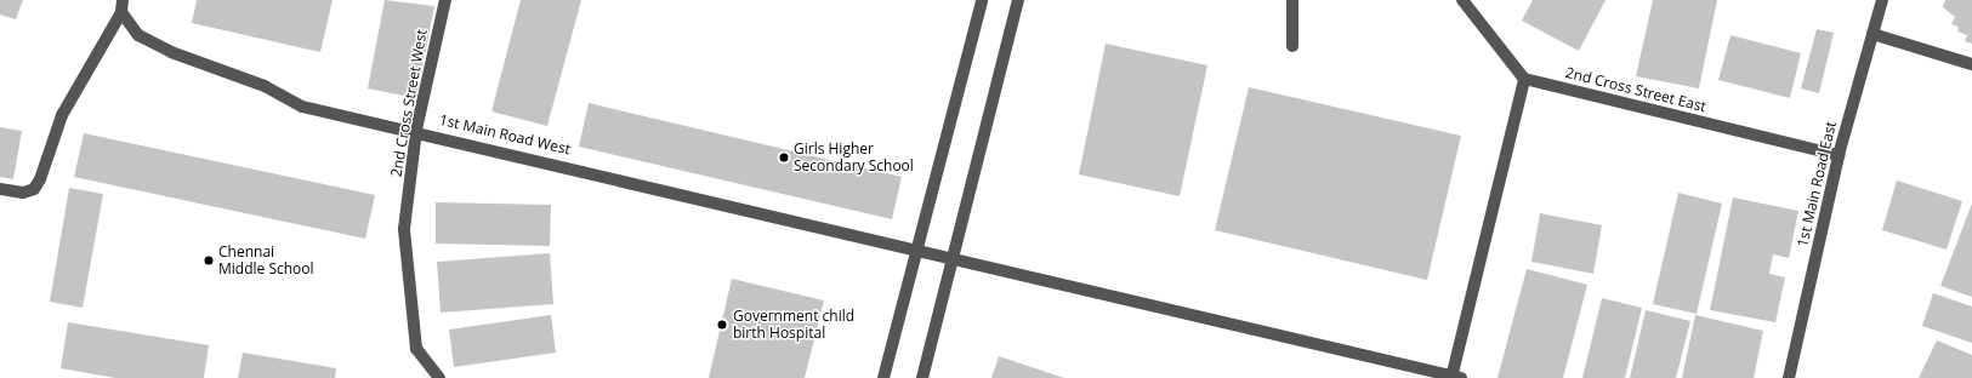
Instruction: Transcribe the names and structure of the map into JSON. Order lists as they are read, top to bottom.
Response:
{
  "streets": {
    "street": [
      "2nd Cross Street East",
      "2nd Cross Street West",
      "1st Main Road West",
      "1st Main Road East"
    ]
  },
  "crossings": [
    ["2nd Cross Street East", "1st Main Road East"],
    ["2nd Cross Street West", "1st Main Road West"]
  ],
  "places": ["Girls Higher Secondary School", "Chennai Middle School", "Government child birth Hospital"]
}
